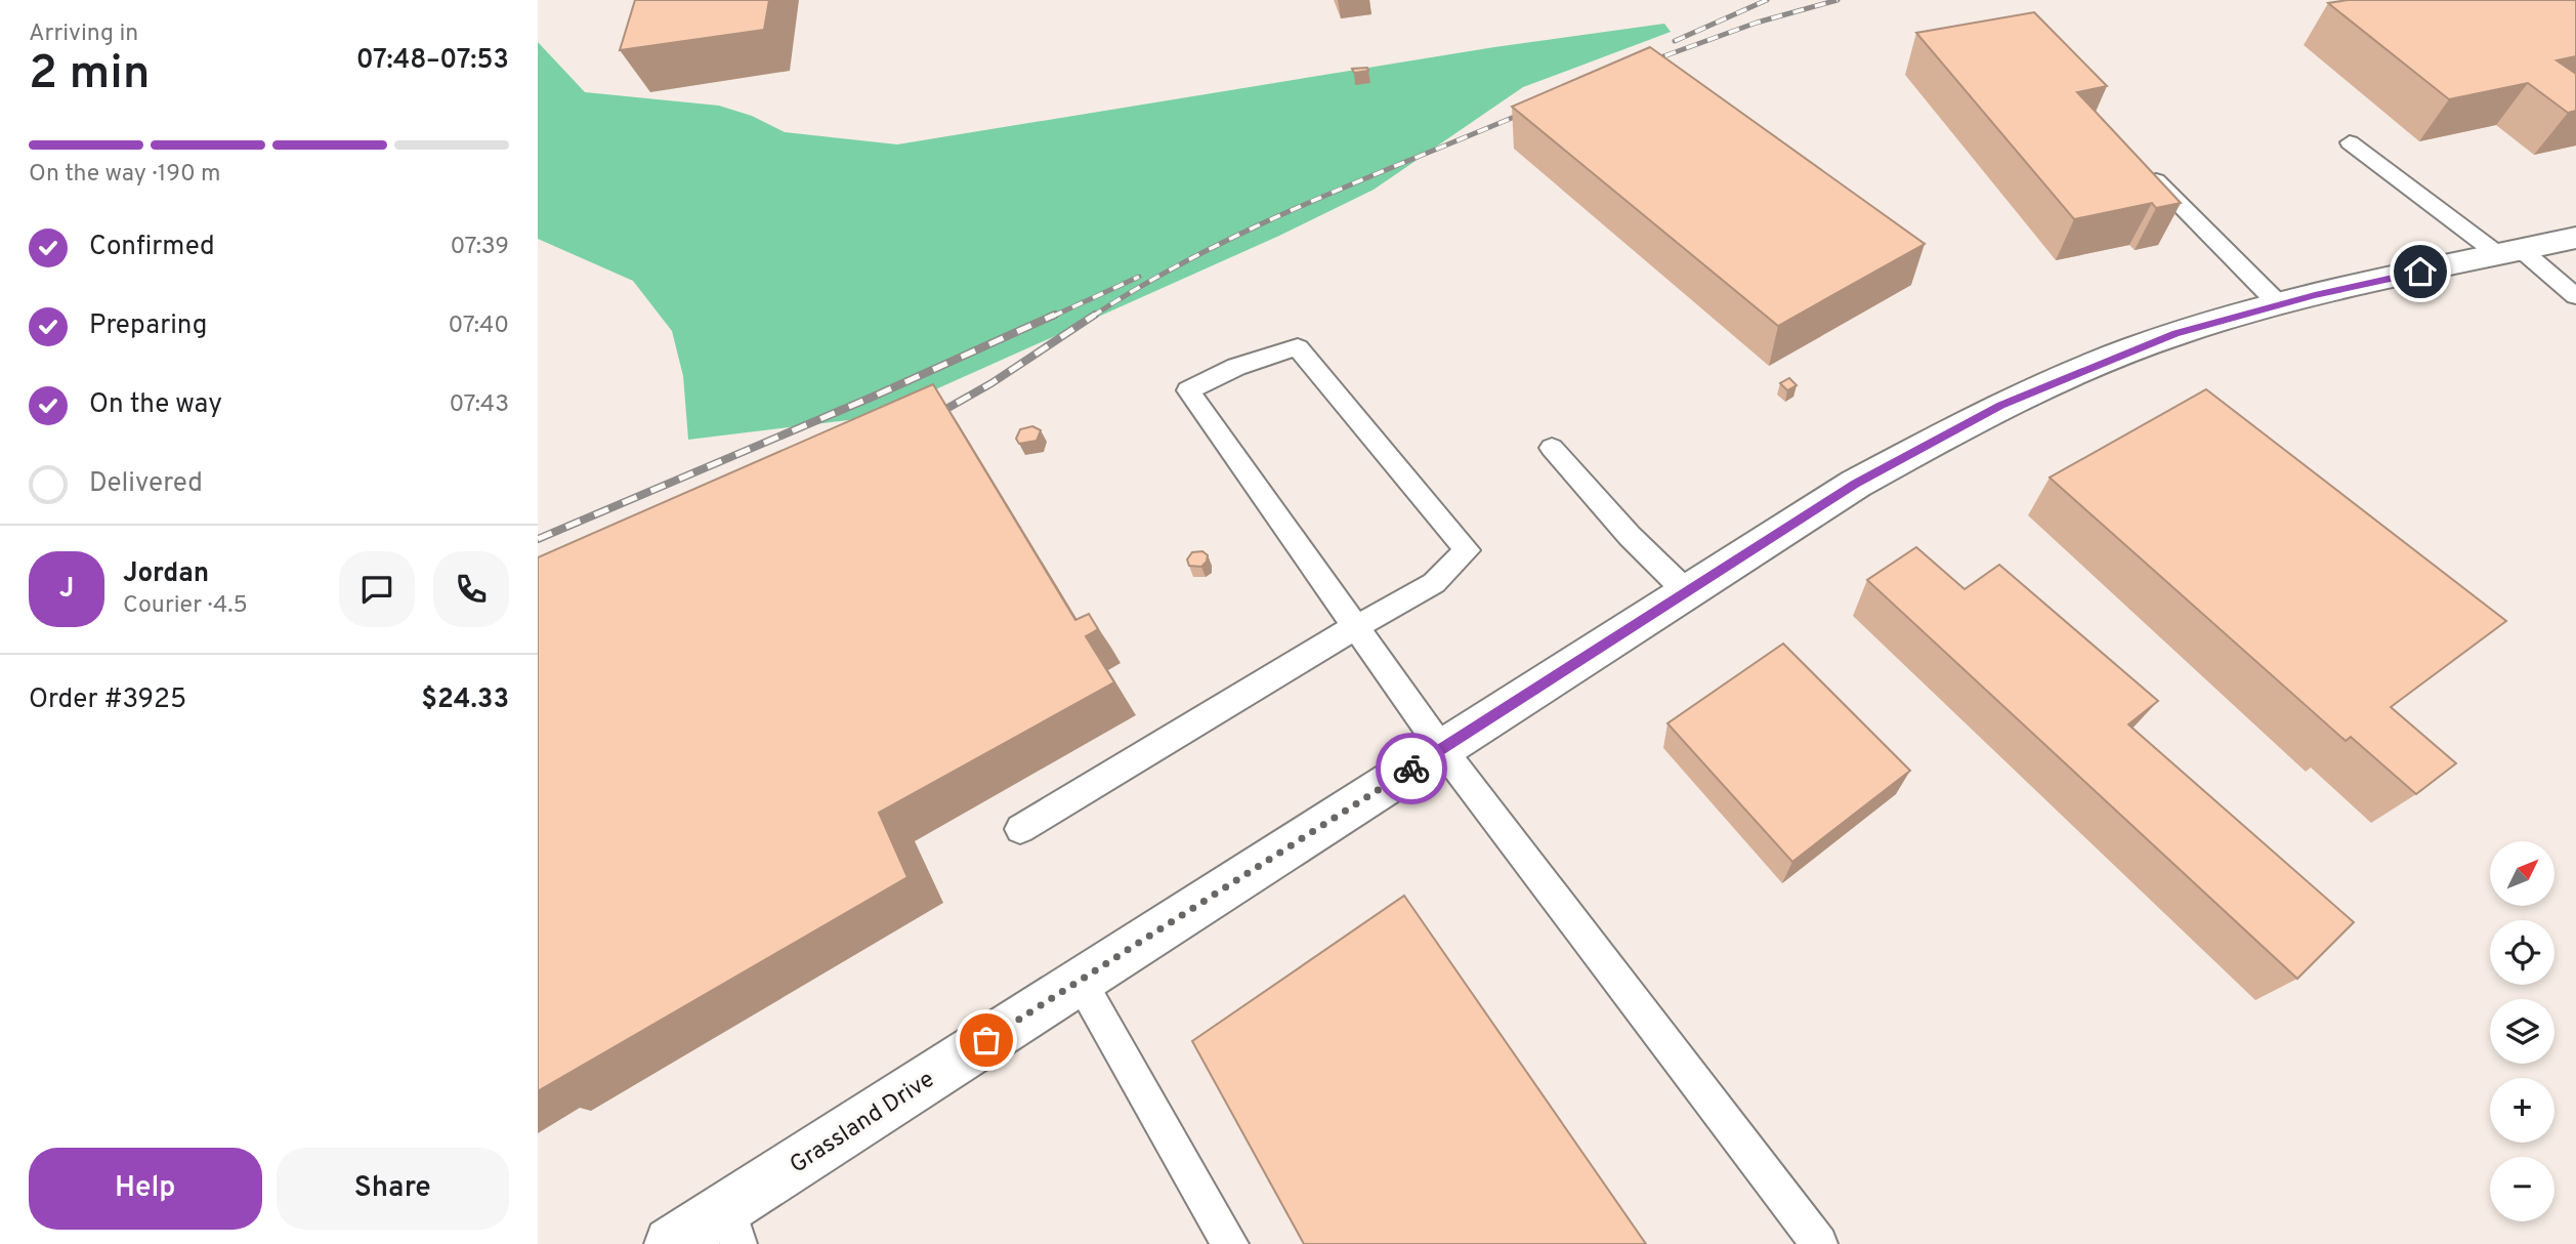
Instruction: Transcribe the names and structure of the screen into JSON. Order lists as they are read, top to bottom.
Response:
{
  "streets": {
    "street": ["Grassland Drive"]
  },
  "north": "top right",
  "page": {
    "heading": ["2 min", "Arriving in", "07:48–07:53"],
    "panel": [
      "Jordan",
      "Courier · 4.5",
      "Order #3925",
      "$24.33"
    ],
    "bar": "On the way · 190 m",
    "list": [
      ["Confirmed", "07:39"],
      ["Preparing", "07:40"],
      ["On the way", "07:43"],
      "Delivered"
    ],
    "round": "J",
    "map_buttons": ["+", "−"],
    "buttons": ["Help", "Share"]
  }
}
